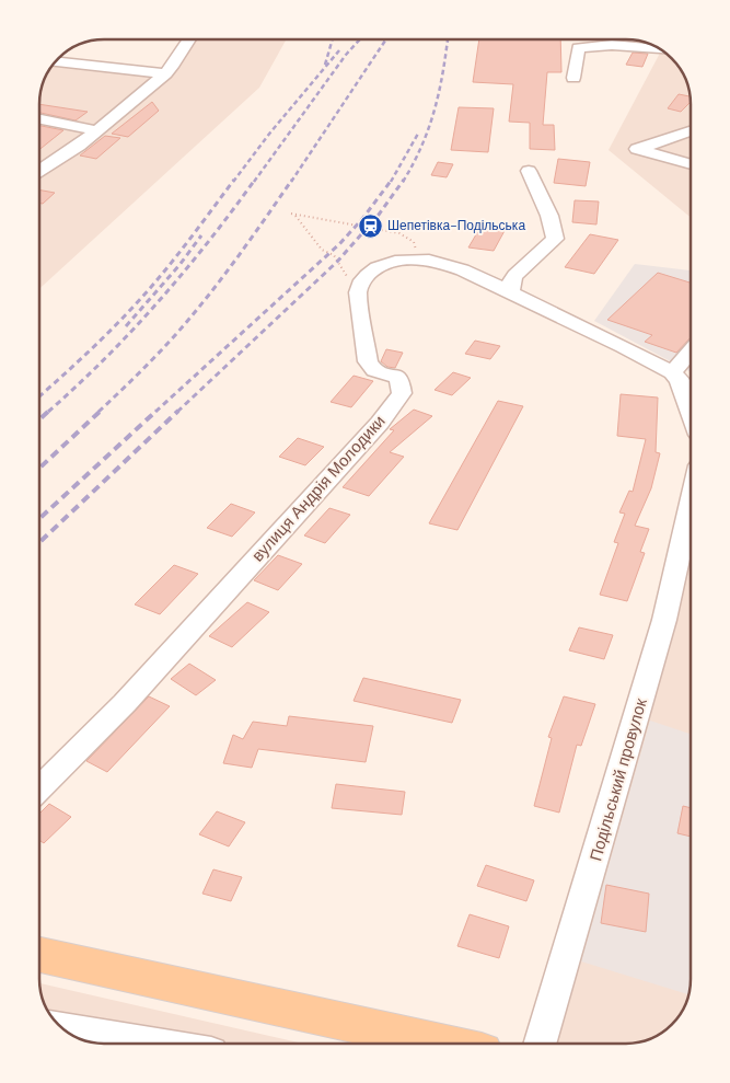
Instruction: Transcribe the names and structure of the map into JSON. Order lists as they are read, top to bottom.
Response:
{
  "streets": {
    "street": ["вулиця Андрія Молодики", "Подільський провулок"]
  },
  "places": {
    "station": ["Шепетівка-Подільська"]
  }
}
